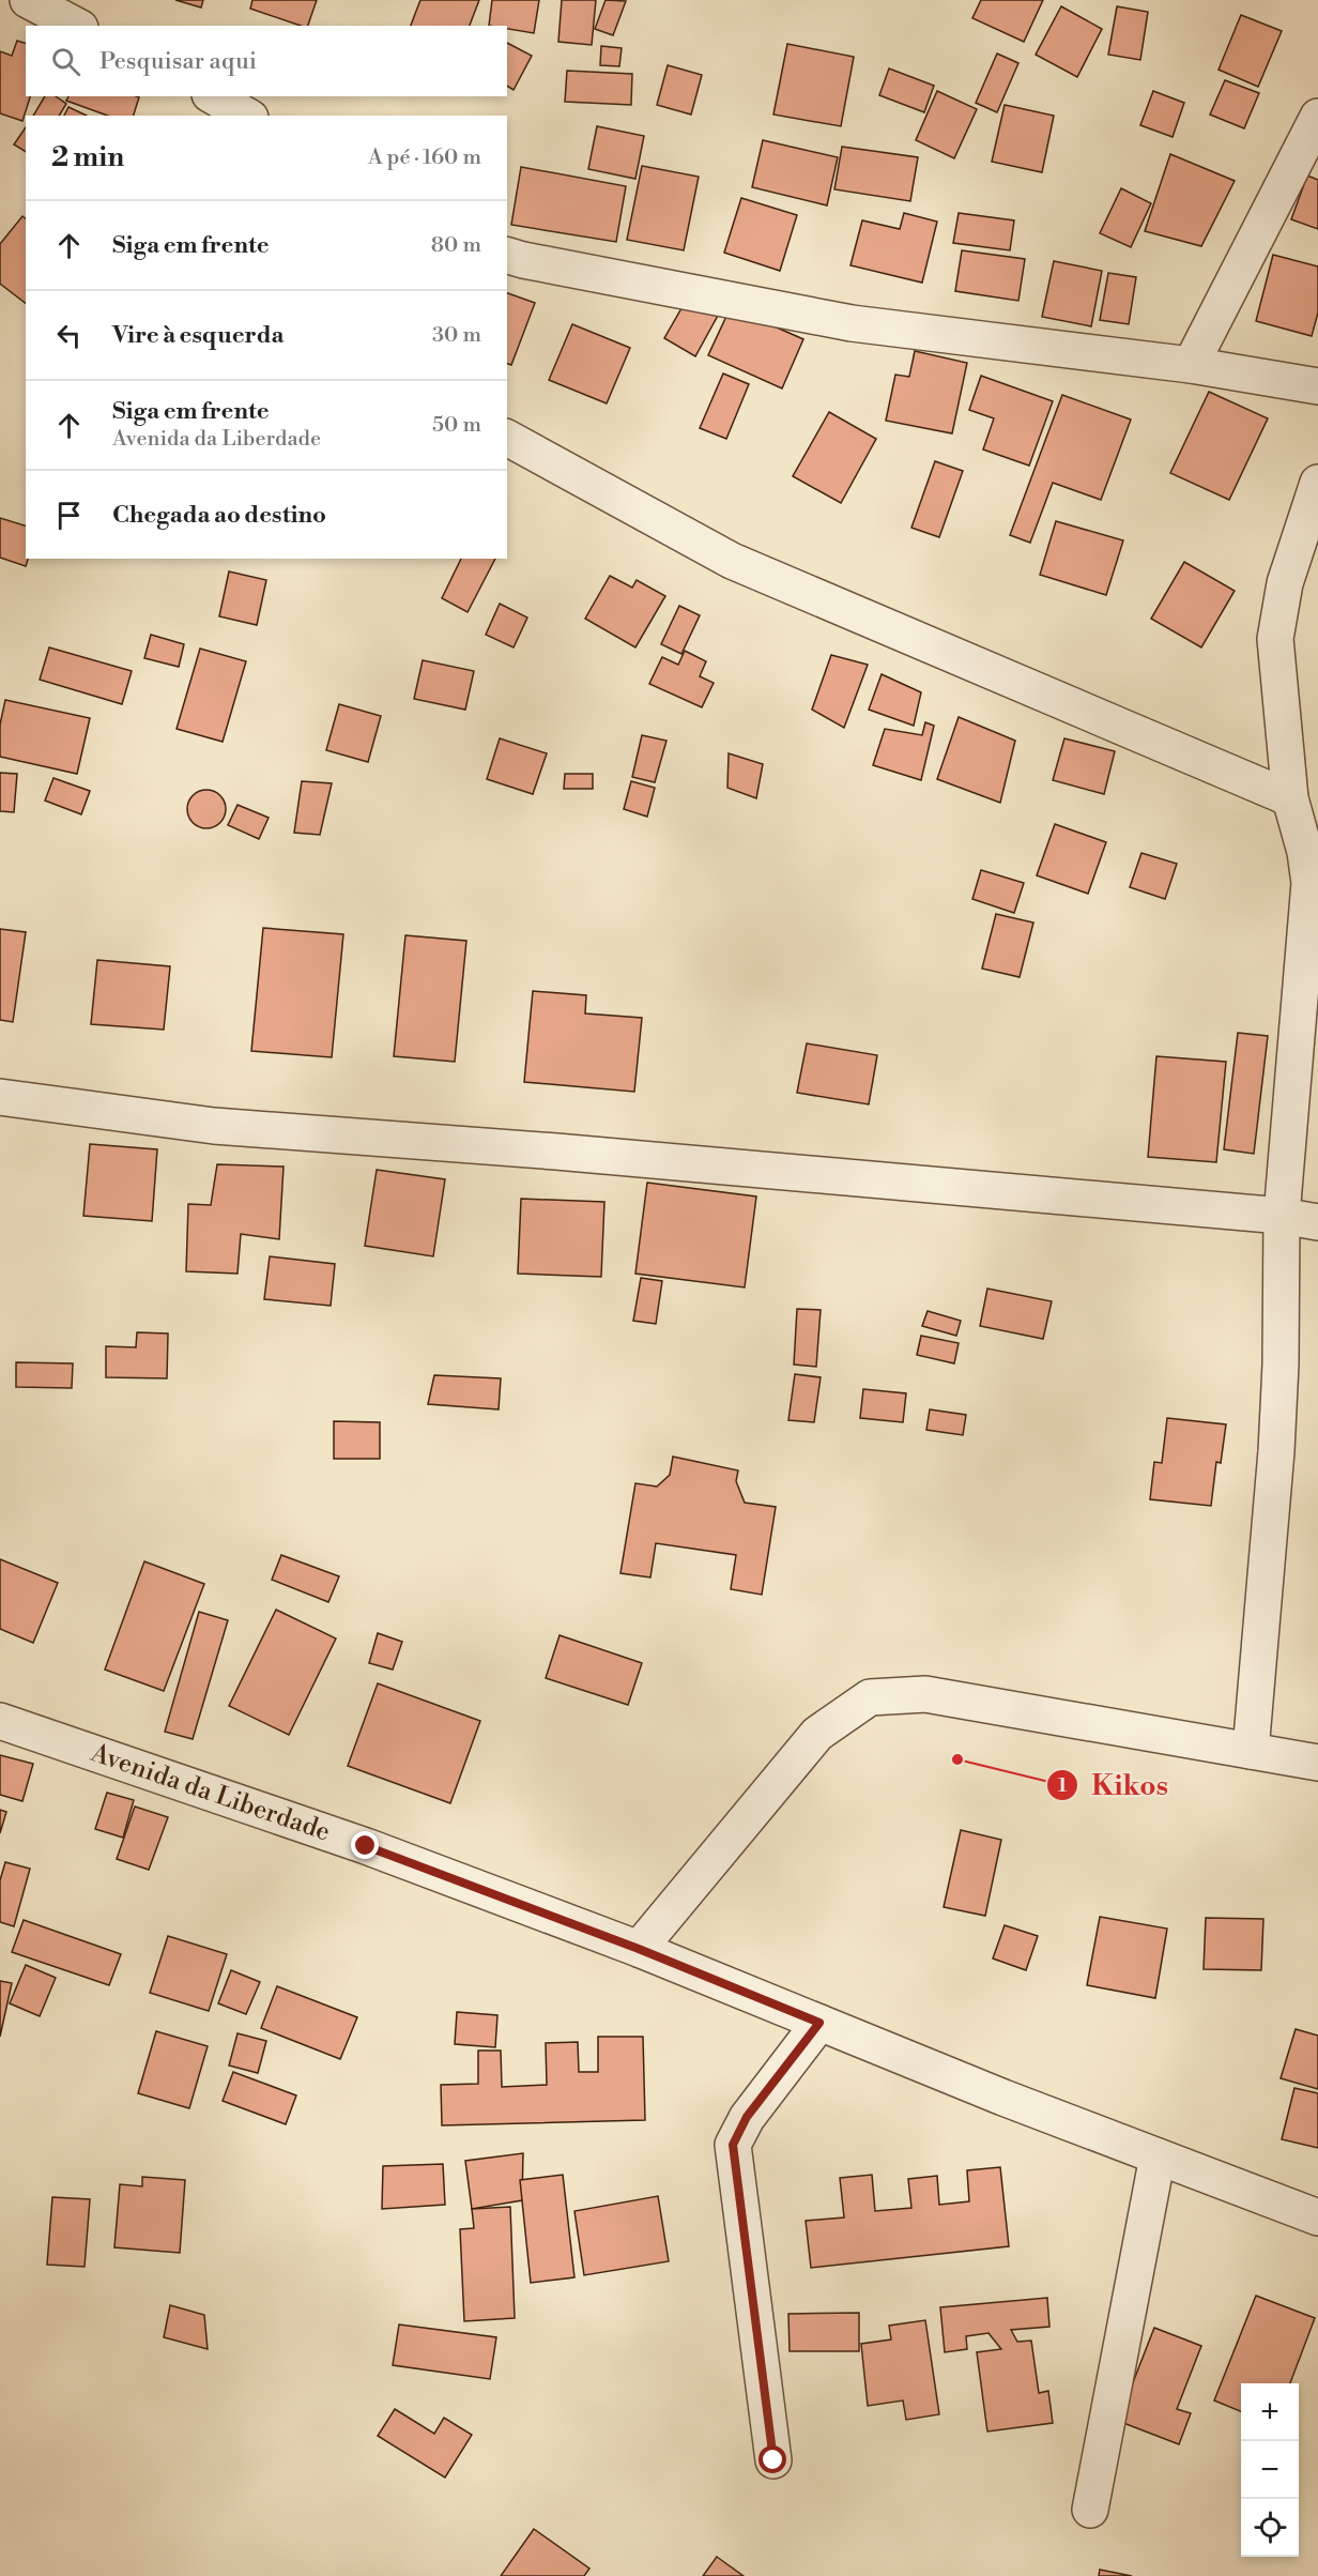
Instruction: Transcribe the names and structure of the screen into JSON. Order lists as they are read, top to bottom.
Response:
{
  "streets": {
    "street": ["Avenida da Liberdade"]
  },
  "places": ["Kikos"],
  "page": {
    "search": "Pesquisar aqui",
    "heading": ["2 min", "A pé · 160 m"],
    "list": [
      ["Siga em frente", "80 m"],
      ["Vire à esquerda", "30 m"],
      ["Siga em frente", "Avenida da Liberdade", "50 m"],
      "Chegada ao destino"
    ],
    "map_buttons": ["+", "−"]
  }
}
